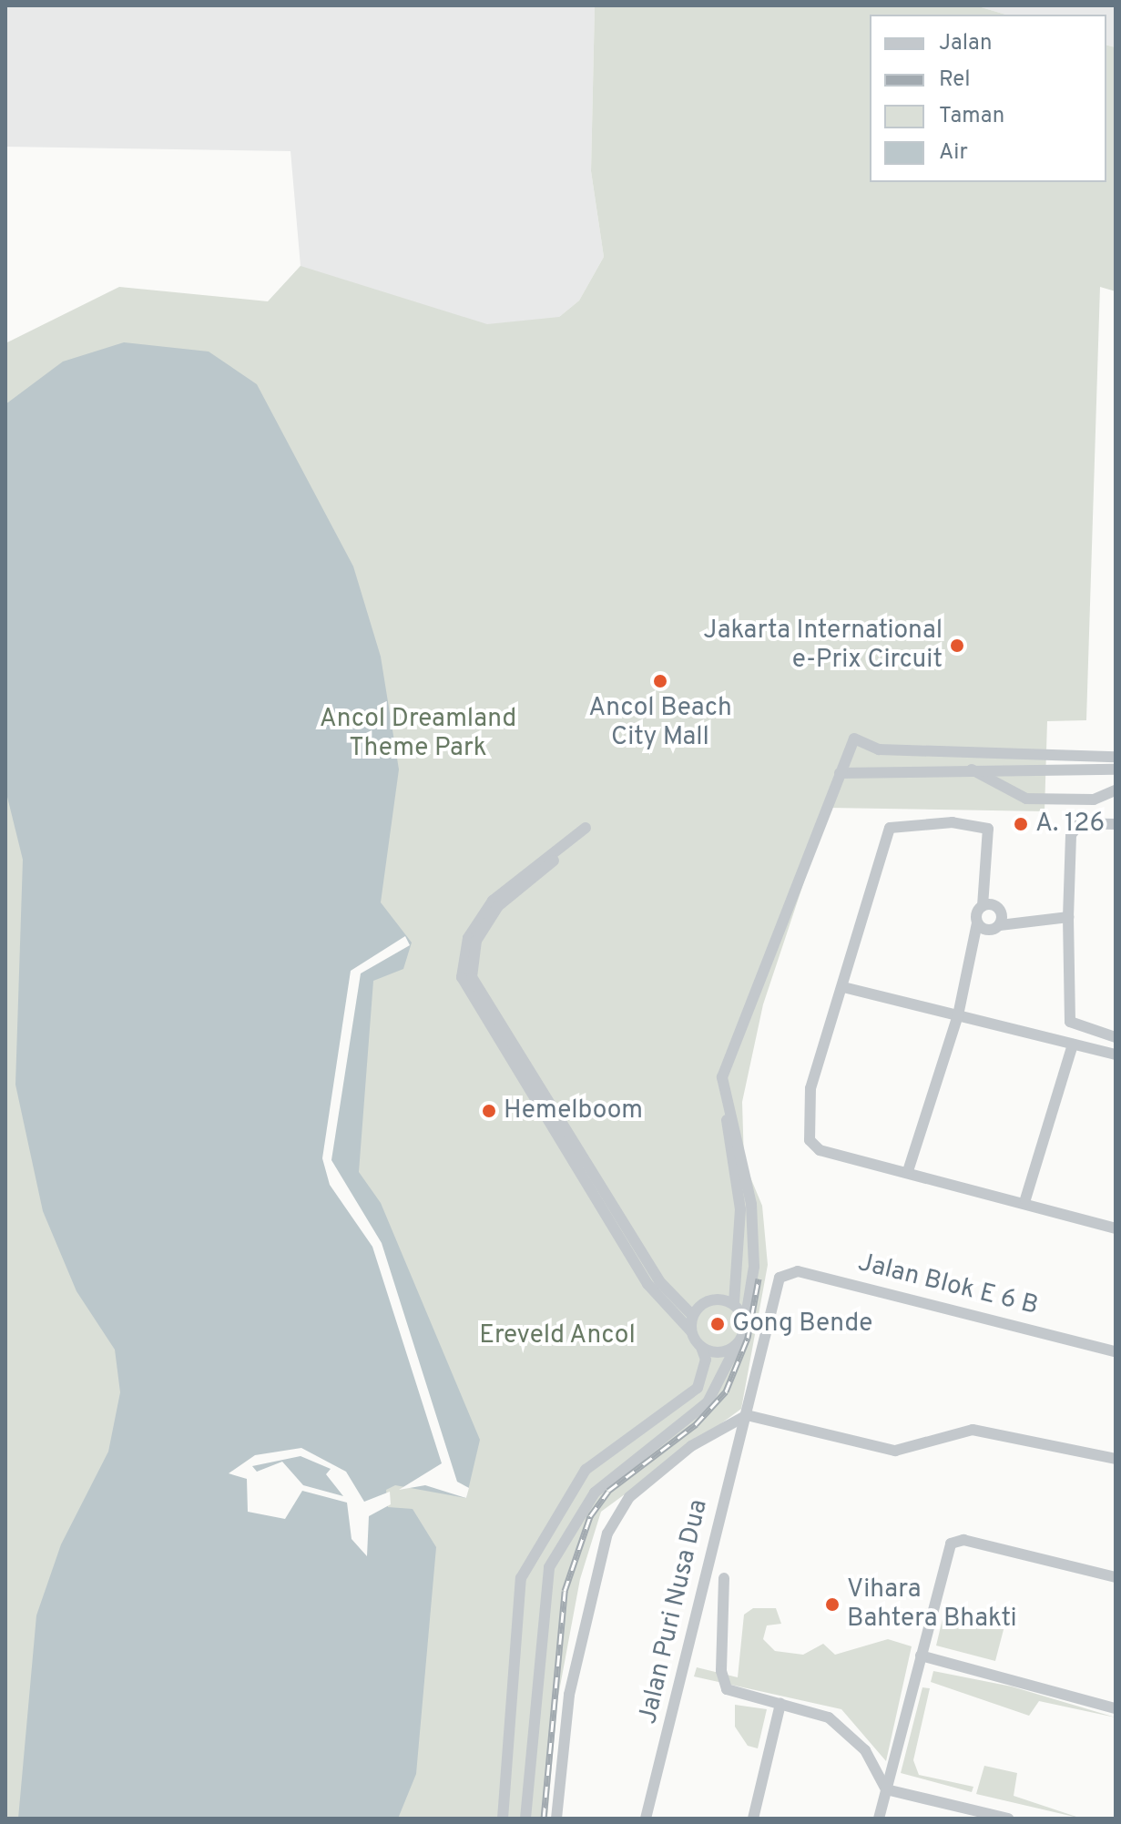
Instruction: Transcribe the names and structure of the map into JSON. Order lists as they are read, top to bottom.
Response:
{
  "streets": {
    "street": ["Jalan Blok E 6 B", "Jalan Puri Nusa Dua"]
  },
  "crossings": [
    ["Jalan Blok E 6 B", "Jalan Puri Nusa Dua"]
  ],
  "parks": ["Ancol Dreamland Theme Park", "Ereveld Ancol"],
  "places": [
    "Jakarta International e-Prix Circuit",
    "Ancol Beach City Mall",
    "A. 126",
    "Hemelboom",
    "Gong Bende",
    "Vihara Bahtera Bhakti"
  ],
  "legend": [
    "Jalan",
    "Rel",
    "Taman",
    "Air"
  ]
}
